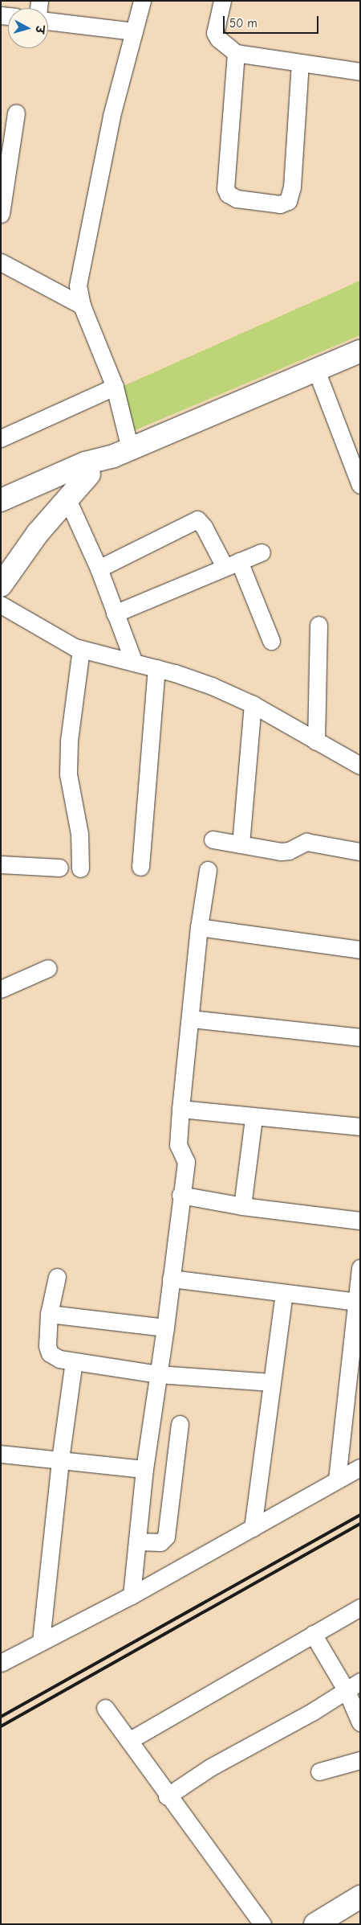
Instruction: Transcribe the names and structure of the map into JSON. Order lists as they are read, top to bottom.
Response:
{
  "scale_bar": "50 m",
  "north": "right"
}
